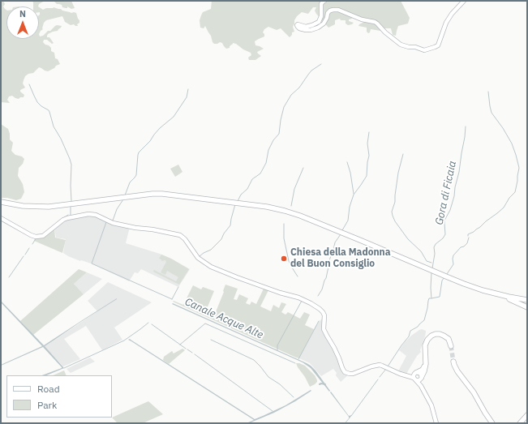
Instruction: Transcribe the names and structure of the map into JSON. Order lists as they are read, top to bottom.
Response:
{
  "water": ["Gora di Ficaia", "Canale Acque Alte"],
  "places": ["Chiesa della Madonna del Buon Consiglio"],
  "legend": ["Road", "Park"],
  "north": "top"
}
